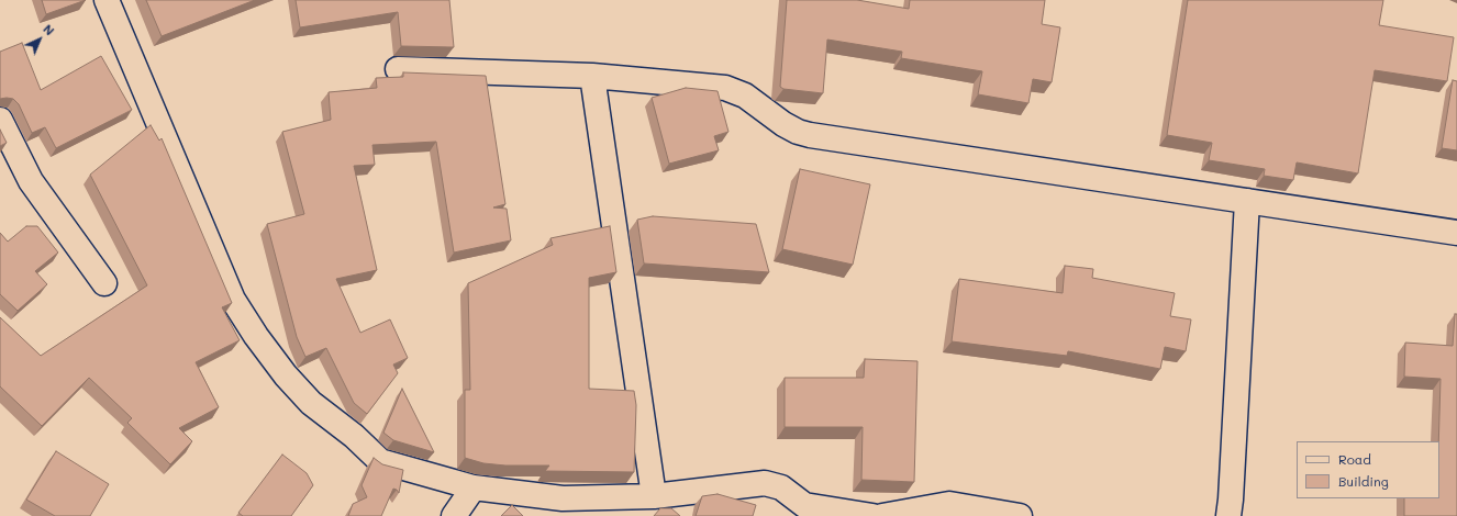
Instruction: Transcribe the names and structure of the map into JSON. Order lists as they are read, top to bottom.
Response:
{
  "legend": ["Road", "Building"],
  "north": "top right"
}
